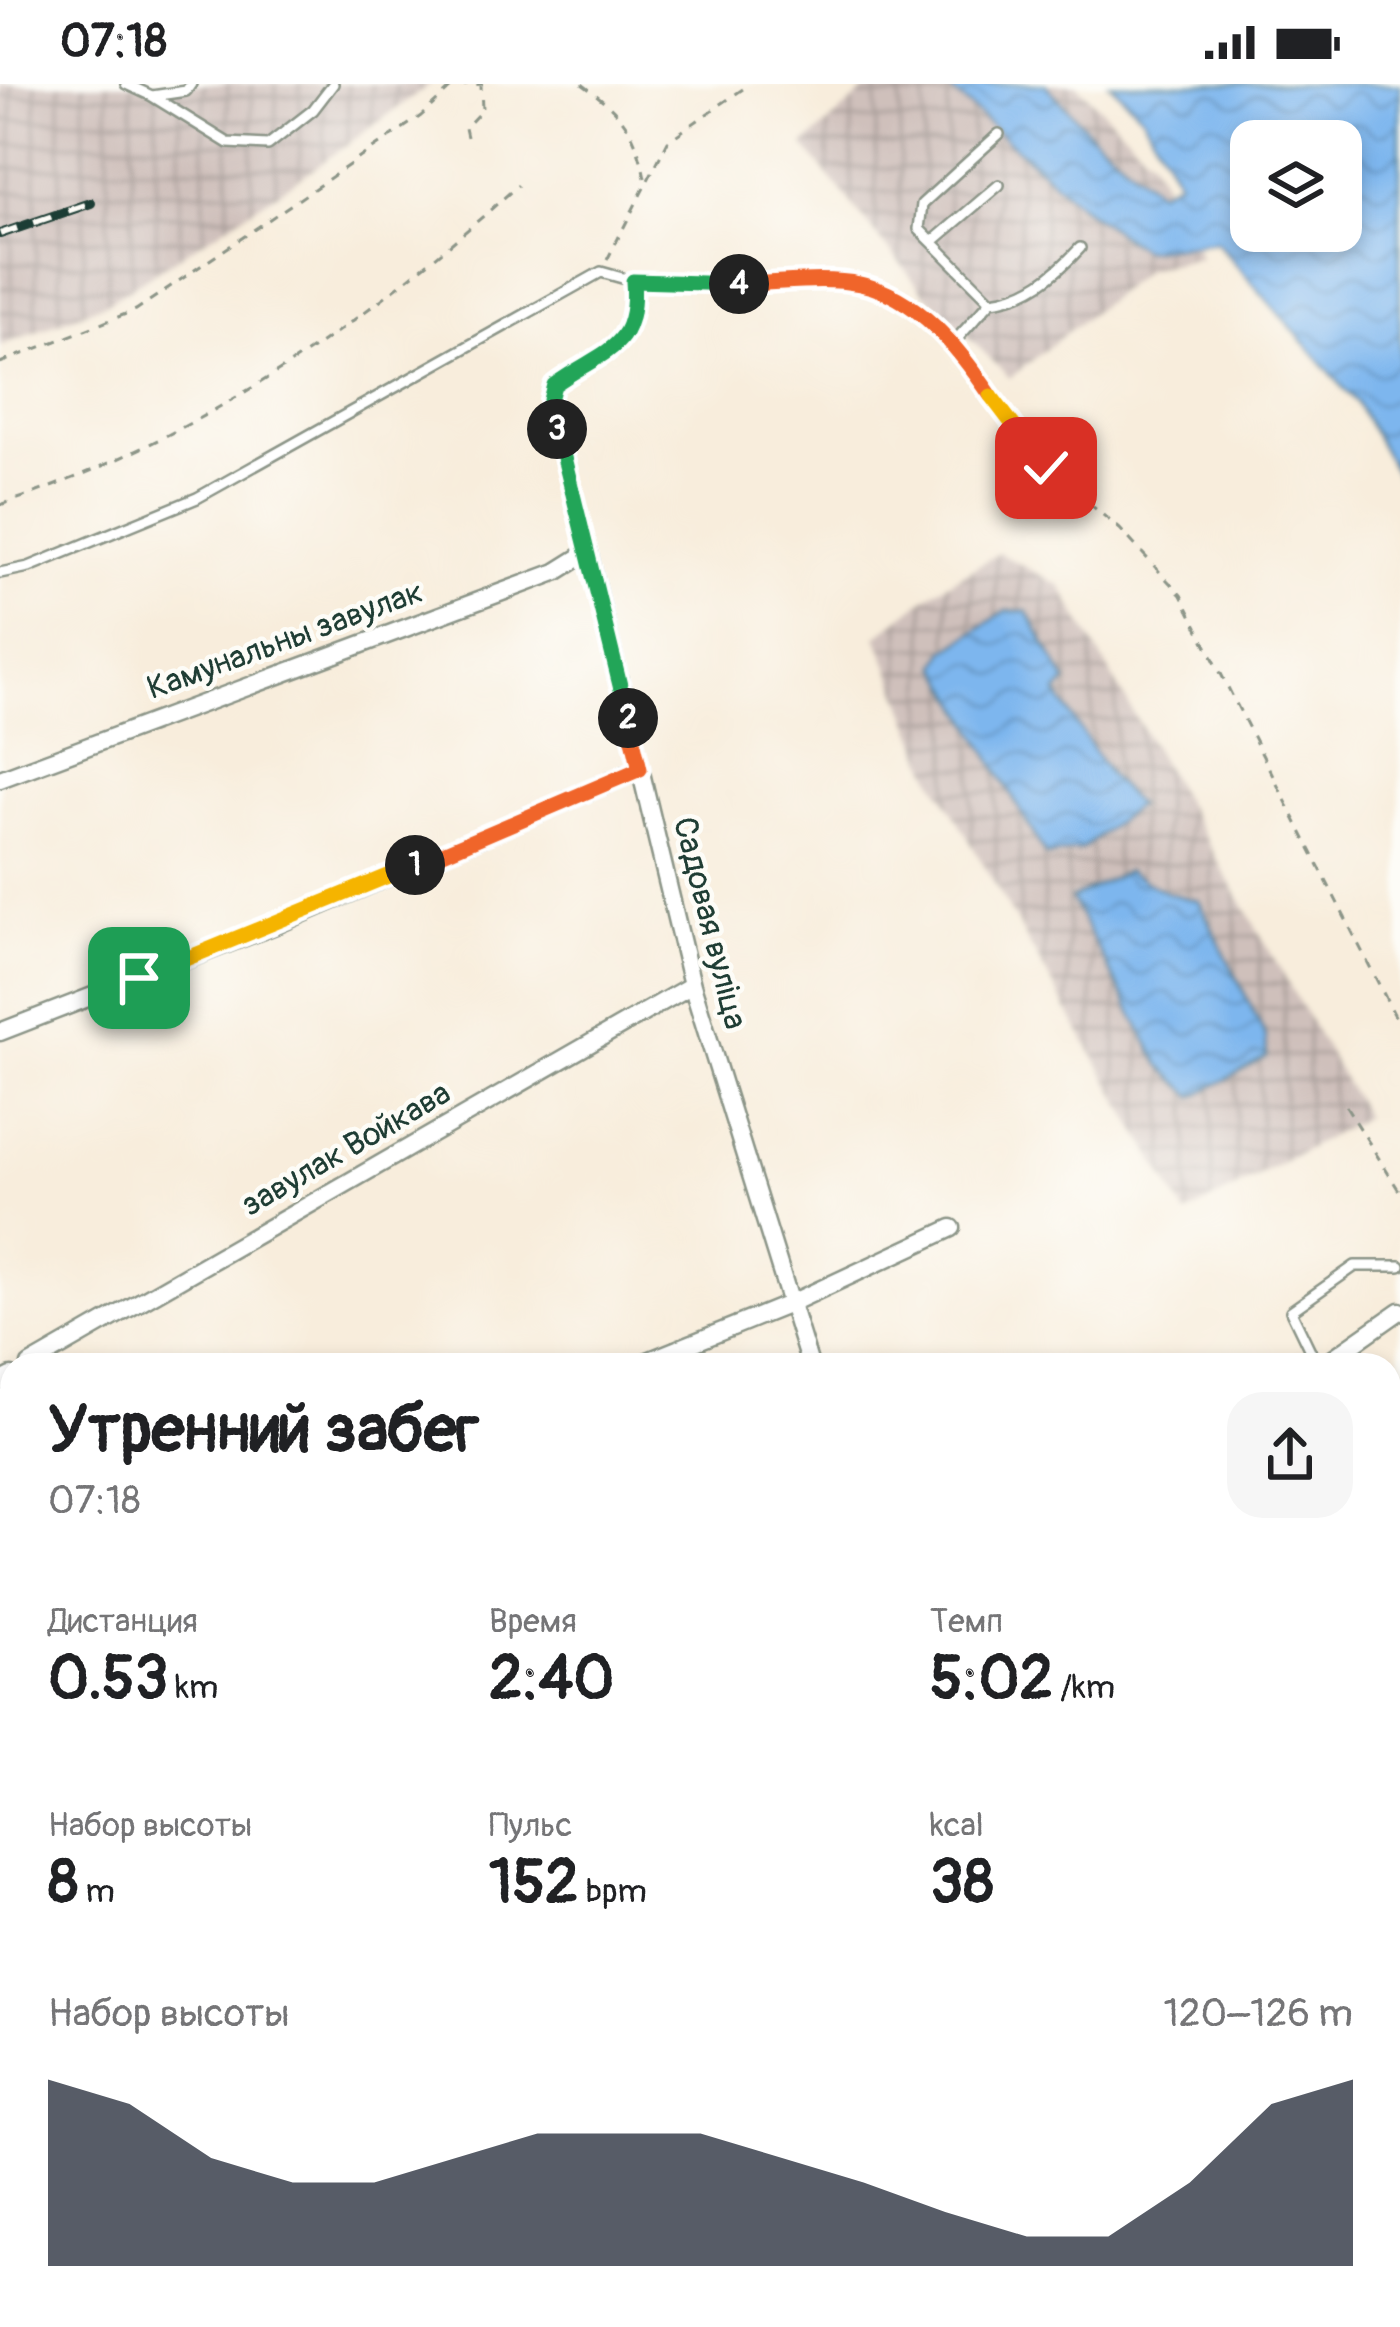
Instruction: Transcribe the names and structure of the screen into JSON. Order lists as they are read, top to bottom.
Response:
{
  "streets": {
    "street": ["Камунальны завулак", "Садовая вуліца", "завулак Войкава"]
  },
  "crossings": [
    ["Камунальны завулак", "Садовая вуліца"],
    ["Садовая вуліца", "завулак Войкава"]
  ],
  "page": {
    "status": "07:18",
    "pins": [
      "4",
      "3",
      "2",
      "1"
    ],
    "heading": ["Утренний забег", "07:18"],
    "stats": [
      ["Дистанция", "0.53 km"],
      ["Время", "2:40"],
      ["Темп", "5:02 /km"],
      ["Набор высоты", "8 m"],
      ["Пульс", "152 bpm"],
      ["kcal", "38"]
    ],
    "chart": ["Набор высоты", "120–126 m"]
  }
}
